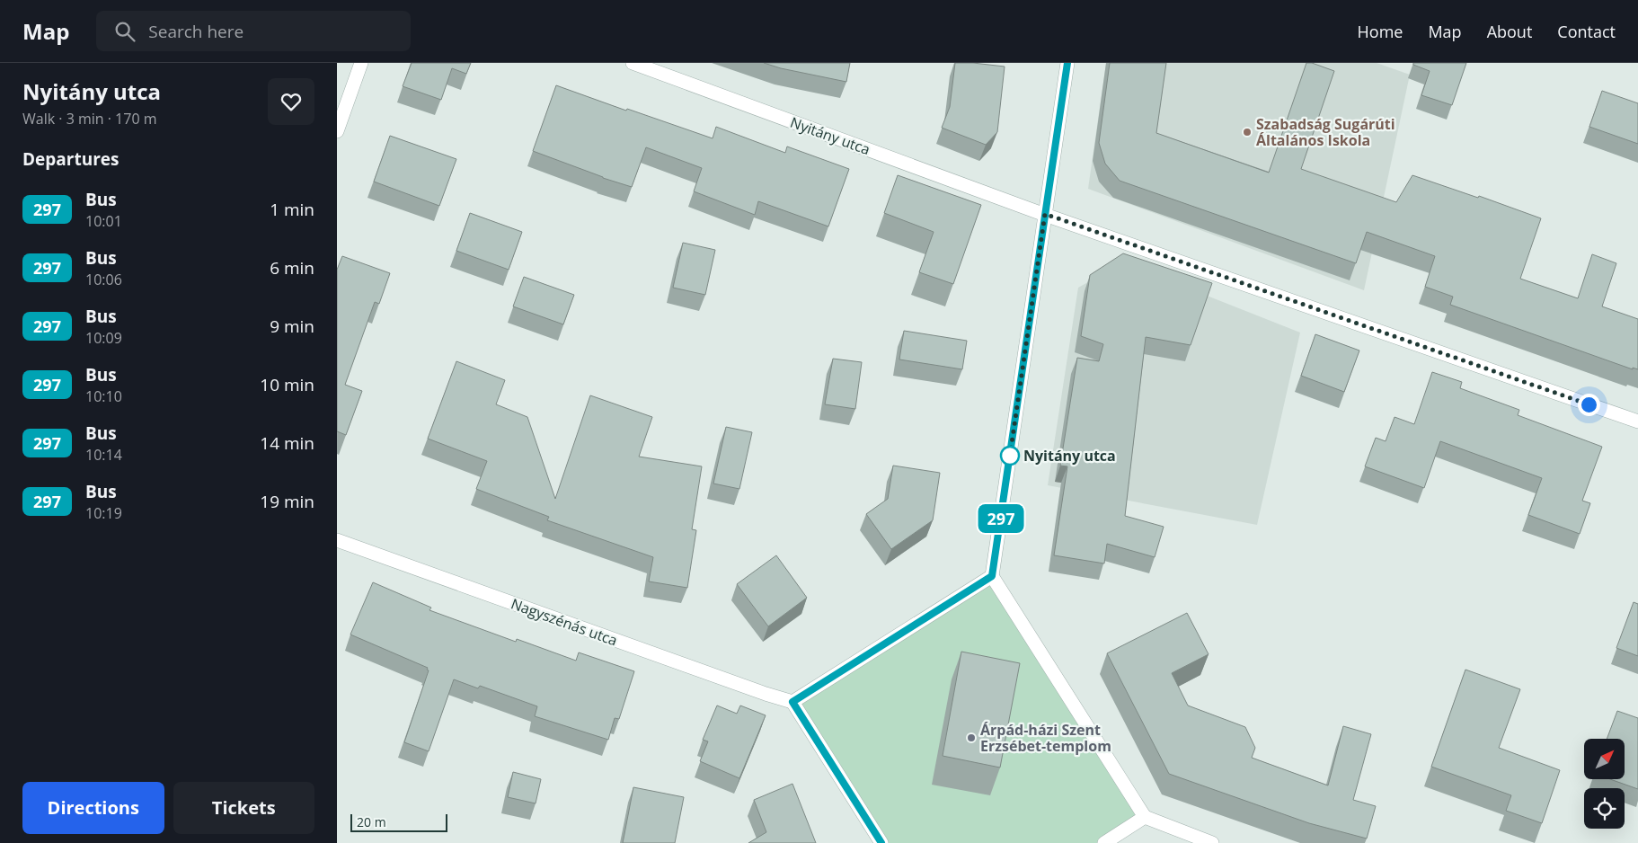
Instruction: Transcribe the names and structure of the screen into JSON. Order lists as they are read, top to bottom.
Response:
{
  "streets": {
    "street": ["Nyitány utca", "Nagyszénás utca"]
  },
  "places": ["Szabadság Sugárúti Általános Iskola", "Nyitány utca", "Árpád-házi Szent Erzsébet-templom"],
  "lines": ["bus line 297"],
  "scale_bar": "20 m",
  "north": "top right",
  "page": {
    "header": "Map",
    "search": "Search here",
    "nav": [
      "Home",
      "Map",
      "About",
      "Contact"
    ],
    "heading": [
      ["Nyitány utca", "Walk · 3 min · 170 m"],
      "Departures"
    ],
    "on_map": "297",
    "list": [
      {
        "mark": "297",
        "name": "Bus",
        "note": "10:01",
        "value": "1 min"
      },
      {
        "mark": "297",
        "name": "Bus",
        "note": "10:06",
        "value": "6 min"
      },
      {
        "mark": "297",
        "name": "Bus",
        "note": "10:09",
        "value": "9 min"
      },
      {
        "mark": "297",
        "name": "Bus",
        "note": "10:10",
        "value": "10 min"
      },
      {
        "mark": "297",
        "name": "Bus",
        "note": "10:14",
        "value": "14 min"
      },
      {
        "mark": "297",
        "name": "Bus",
        "note": "10:19",
        "value": "19 min"
      }
    ],
    "buttons": ["Directions", "Tickets"],
    "scale": "20 m"
  }
}
